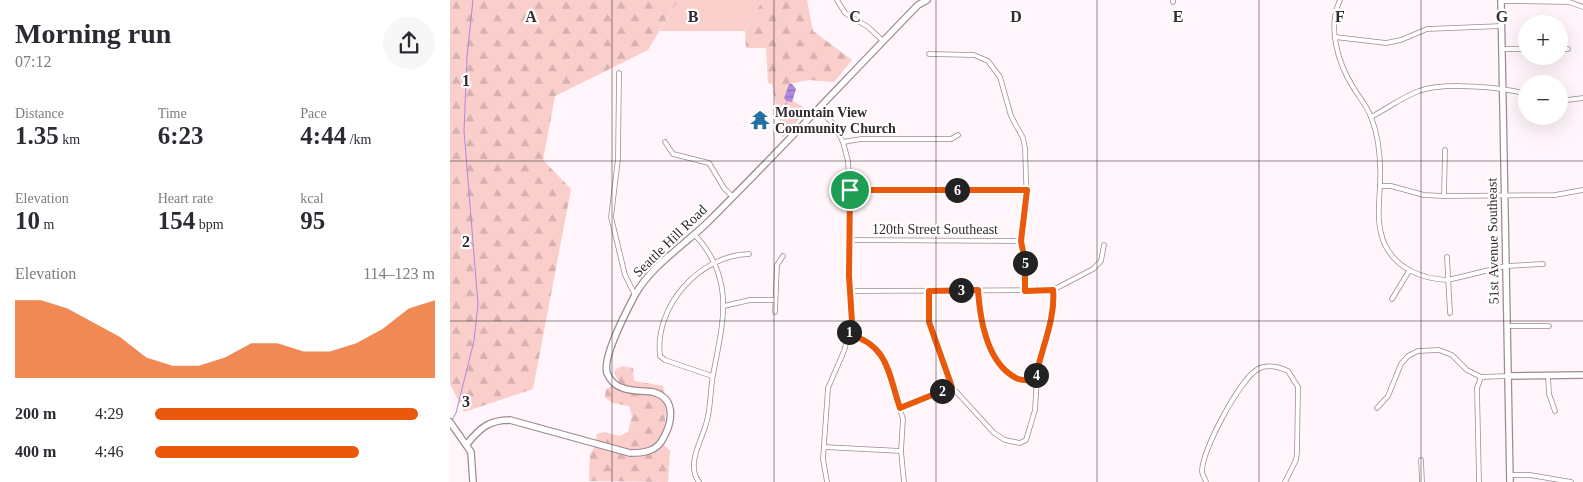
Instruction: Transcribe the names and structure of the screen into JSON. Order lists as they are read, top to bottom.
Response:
{
  "streets": {
    "main road": ["Seattle Hill Road", "51st Avenue Southeast"],
    "street": ["120th Street Southeast"]
  },
  "places": {
    "temple": ["Mountain View Community Church"]
  },
  "page": {
    "heading": ["Morning run", "07:12"],
    "map_buttons": ["+", "−"],
    "stats": [
      ["Distance", "1.35 km"],
      ["Time", "6:23"],
      ["Pace", "4:44 /km"],
      ["Elevation", "10 m"],
      ["Heart rate", "154 bpm"],
      ["kcal", "95"]
    ],
    "pins": [
      "6",
      "5",
      "3",
      "1",
      "4",
      "2"
    ],
    "chart": ["Elevation", "114–123 m"],
    "list": [
      {
        "name": "200 m",
        "note": "4:29"
      },
      {
        "name": "400 m",
        "note": "4:46"
      }
    ]
  },
  "grid": {
    "columns": [
      "A",
      "B",
      "C",
      "D",
      "E",
      "F",
      "G"
    ],
    "rows": ["1", "2", "3"]
  }
}
